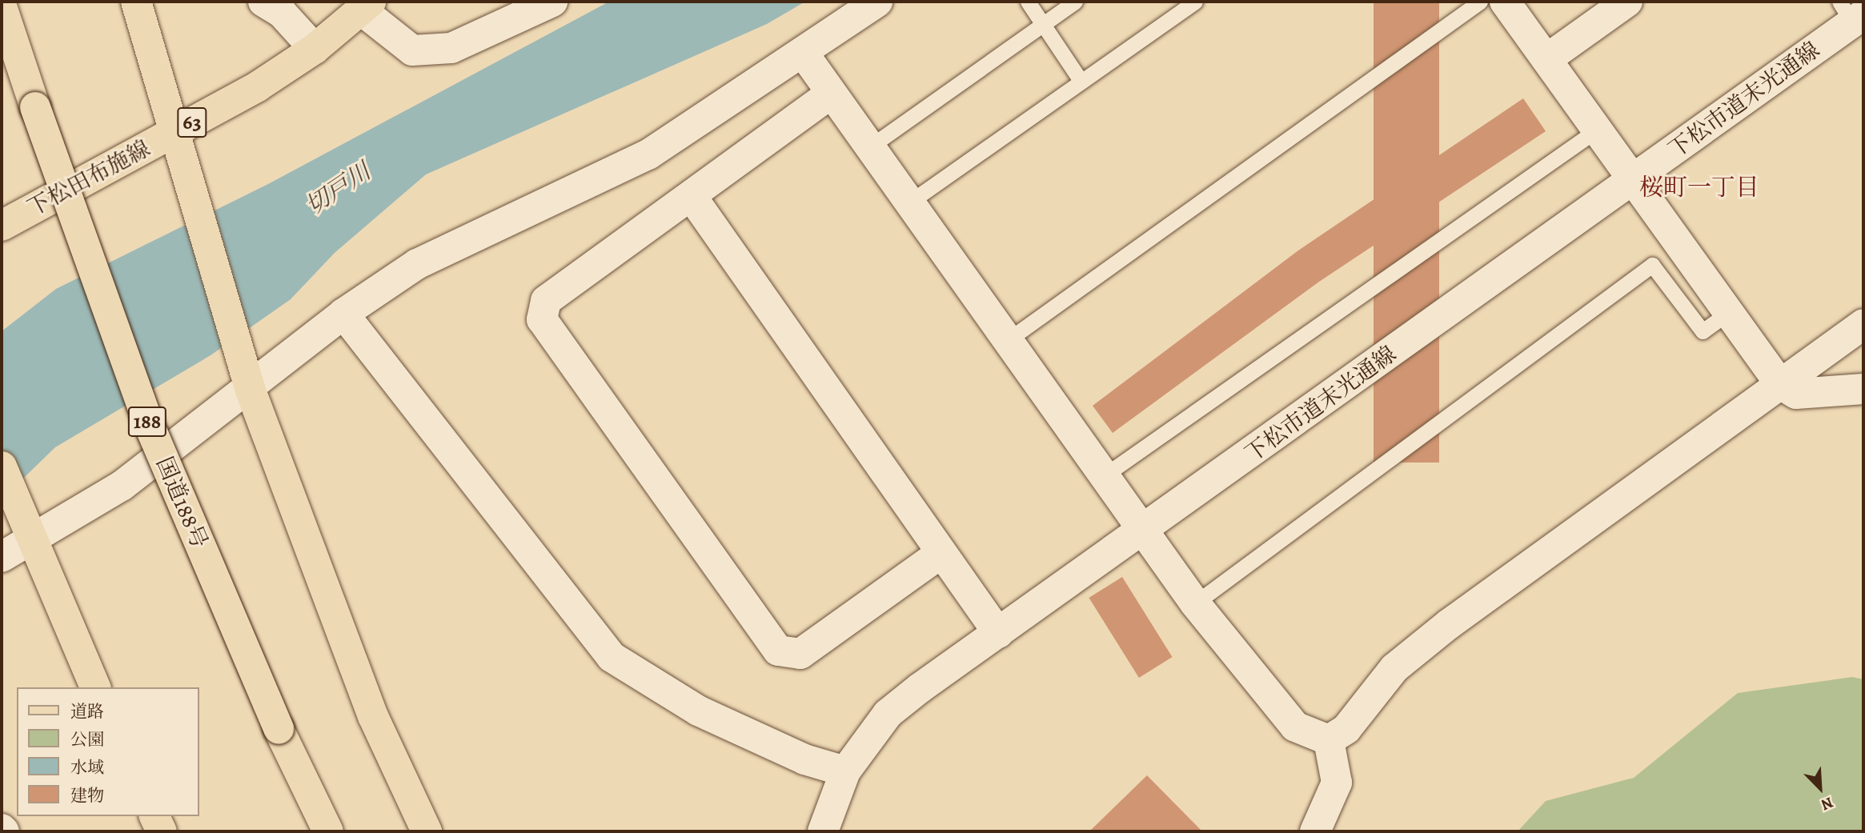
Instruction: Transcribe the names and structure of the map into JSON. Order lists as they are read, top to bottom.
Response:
{
  "streets": {
    "main road": [
      "63",
      "下松田布施線",
      "188",
      "国道188号"
    ],
    "street": ["下松市道末光通線"]
  },
  "districts": ["桜町一丁目"],
  "water": ["切戸川"],
  "legend": [
    "道路",
    "公園",
    "水域",
    "建物"
  ],
  "north": "bottom right"
}
